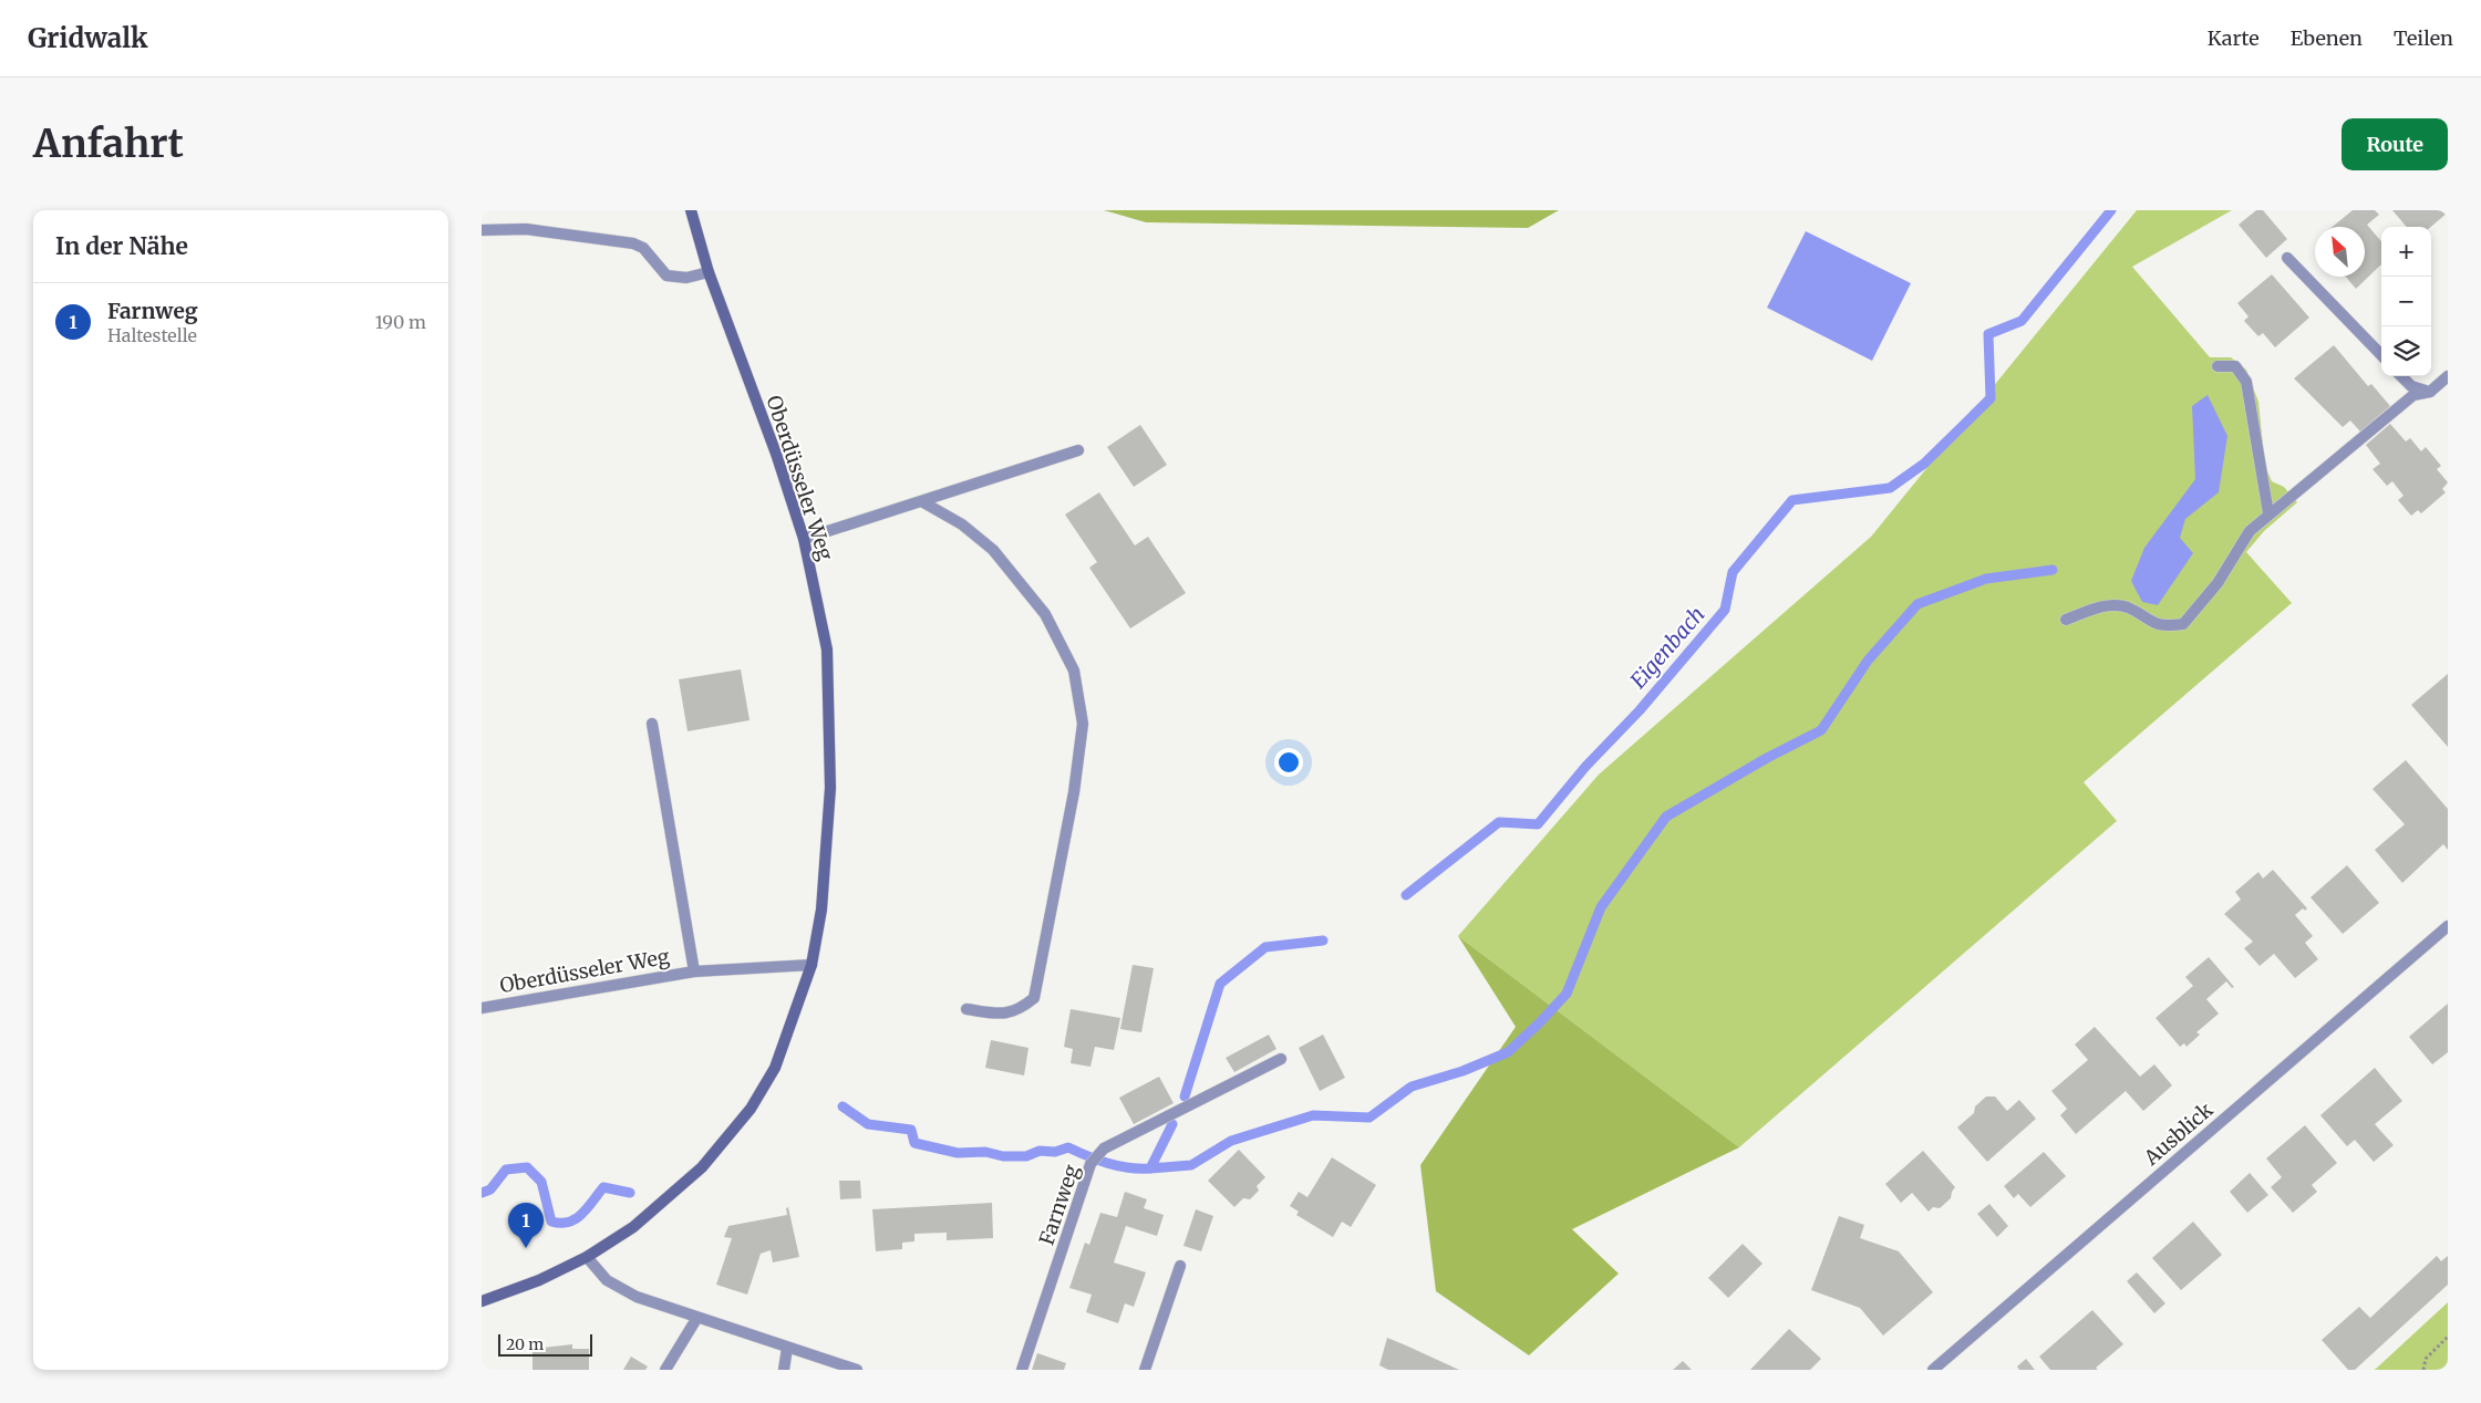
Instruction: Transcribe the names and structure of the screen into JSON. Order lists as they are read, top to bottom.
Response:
{
  "streets": {
    "street": ["Oberdüsseler Weg", "Ausblick", "Farnweg"]
  },
  "water": ["Eigenbach"],
  "scale_bar": "20 m",
  "north": "top left",
  "page": {
    "header": "Gridwalk",
    "nav": ["Karte", "Ebenen", "Teilen"],
    "buttons": "Route",
    "title": "Anfahrt",
    "heading": "In der Nähe",
    "map_buttons": ["+", "−"],
    "list": [
      {
        "mark": "1",
        "name": "Farnweg",
        "note": "Haltestelle",
        "value": "190 m"
      }
    ],
    "pins": "1",
    "scale": "20 m"
  }
}
